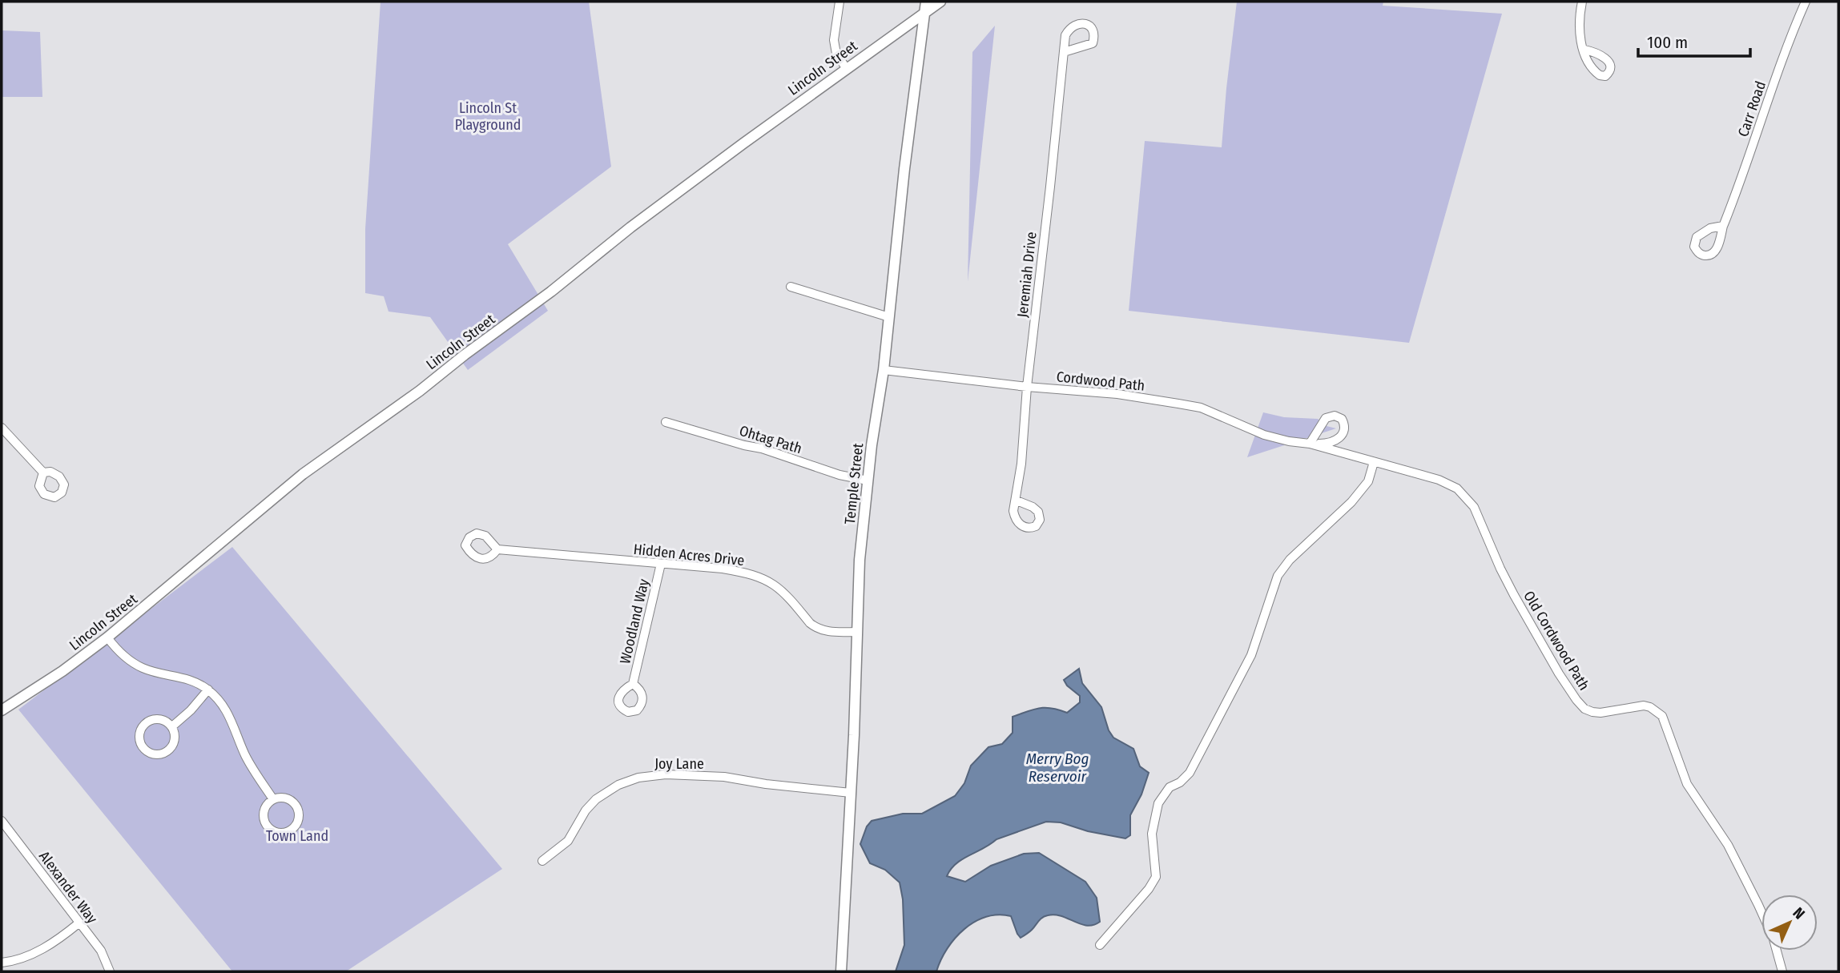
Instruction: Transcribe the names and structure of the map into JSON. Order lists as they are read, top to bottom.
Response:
{
  "streets": {
    "main road": ["Lincoln Street", "Temple Street"],
    "street": [
      "Carr Road",
      "Jeremiah Drive",
      "Cordwood Path",
      "Ohtag Path",
      "Hidden Acres Drive",
      "Woodland Way",
      "Old Cordwood Path",
      "Joy Lane",
      "Alexander Way"
    ]
  },
  "crossings": [
    ["Lincoln Street", "Temple Street"],
    ["Jeremiah Drive", "Cordwood Path"],
    ["Cordwood Path", "Temple Street"],
    ["Cordwood Path", "Old Cordwood Path"],
    ["Ohtag Path", "Temple Street"],
    ["Temple Street", "Hidden Acres Drive"],
    ["Temple Street", "Joy Lane"],
    ["Hidden Acres Drive", "Woodland Way"]
  ],
  "water": ["Merry Bog Reservoir"],
  "parks": ["Lincoln St Playground", "Town Land"],
  "scale_bar": "100 m",
  "north": "top right"
}
